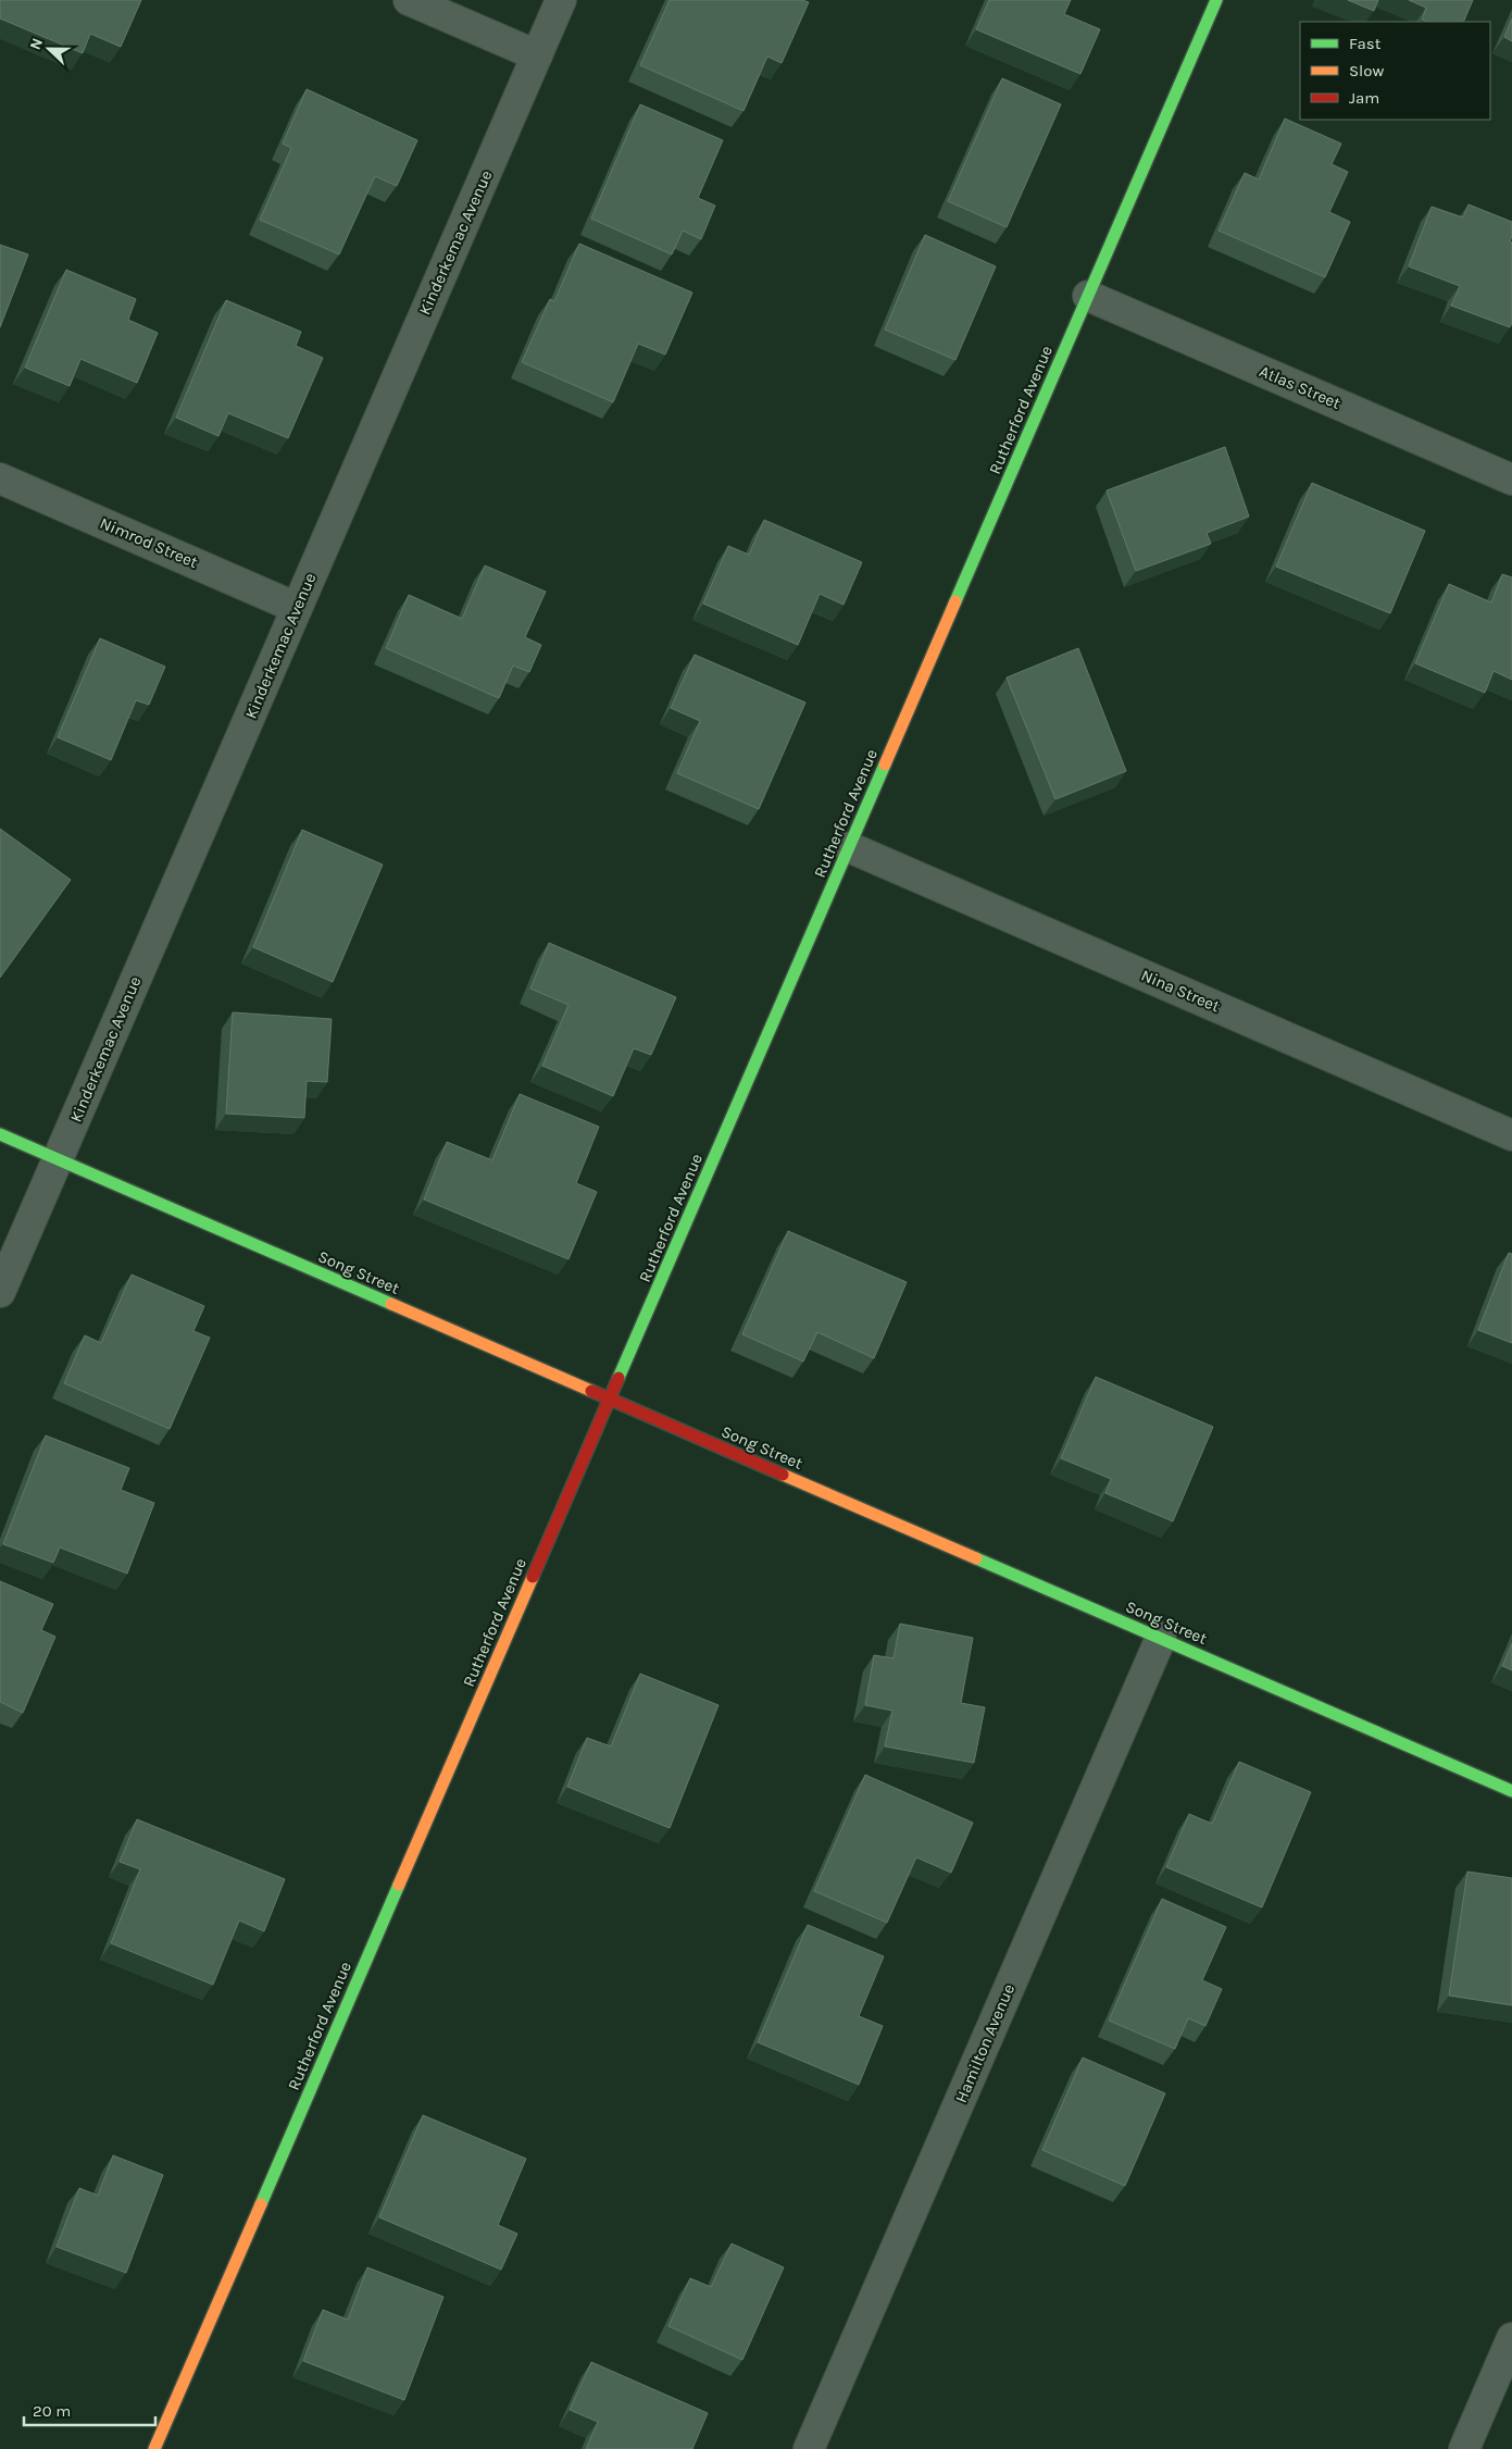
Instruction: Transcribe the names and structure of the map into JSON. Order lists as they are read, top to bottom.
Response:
{
  "streets": {
    "street": [
      "Kinderkemac Avenue",
      "Atlas Street",
      "Rutherford Avenue",
      "Nimrod Street",
      "Nina Street",
      "Song Street",
      "Hamilton Avenue"
    ]
  },
  "crossings": [
    ["Kinderkemac Avenue", "Nimrod Street"],
    ["Kinderkemac Avenue", "Song Street"],
    ["Atlas Street", "Rutherford Avenue"],
    ["Rutherford Avenue", "Nina Street"],
    ["Rutherford Avenue", "Song Street"],
    ["Song Street", "Hamilton Avenue"]
  ],
  "legend": ["Fast", "Slow", "Jam"],
  "scale_bar": "20 m",
  "north": "left"
}
